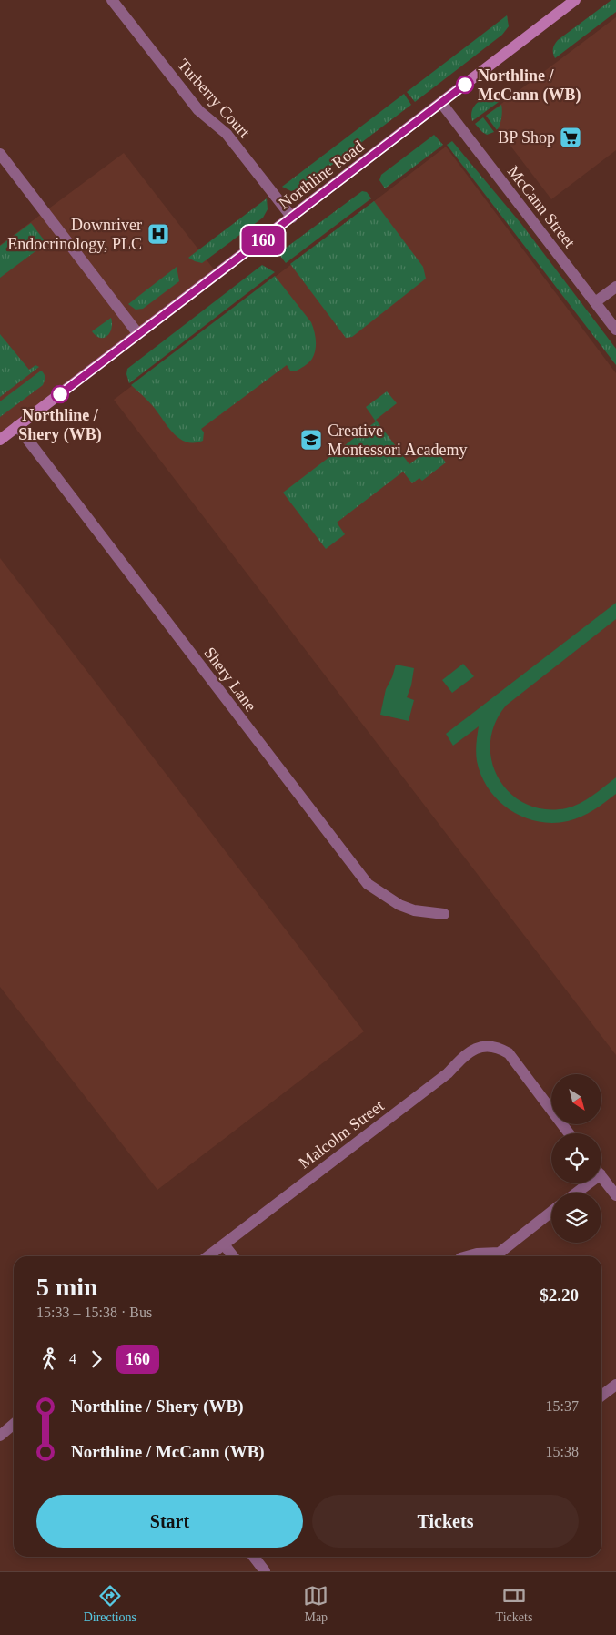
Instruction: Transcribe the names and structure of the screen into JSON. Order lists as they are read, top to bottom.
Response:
{
  "streets": {
    "main road": ["Northline Road"],
    "street": [
      "Turberry Court",
      "McCann Street",
      "Shery Lane",
      "Malcolm Street"
    ]
  },
  "crossings": [
    ["Turberry Court", "Northline Road"],
    ["Northline Road", "McCann Street"],
    ["Northline Road", "Shery Lane"]
  ],
  "places": {
    "other": ["Northline / McCann (WB)", "Northline / Shery (WB)"],
    "supermarket": ["BP Shop"],
    "hospital": ["Downriver Endocrinology, PLC"],
    "school or university": ["Creative Montessori Academy"]
  },
  "lines": ["bus line 160"],
  "north": "bottom right",
  "page": {
    "on_map": "160",
    "heading": ["5 min", "15:33 – 15:38 · Bus", "$2.20"],
    "legs": ["4", "160"],
    "list": [
      {
        "name": "Northline / Shery (WB)",
        "value": "15:37"
      },
      {
        "name": "Northline / McCann (WB)",
        "value": "15:38"
      }
    ],
    "buttons": ["Start", "Tickets"],
    "tabs": ["Directions", "Map", "Tickets"]
  }
}
